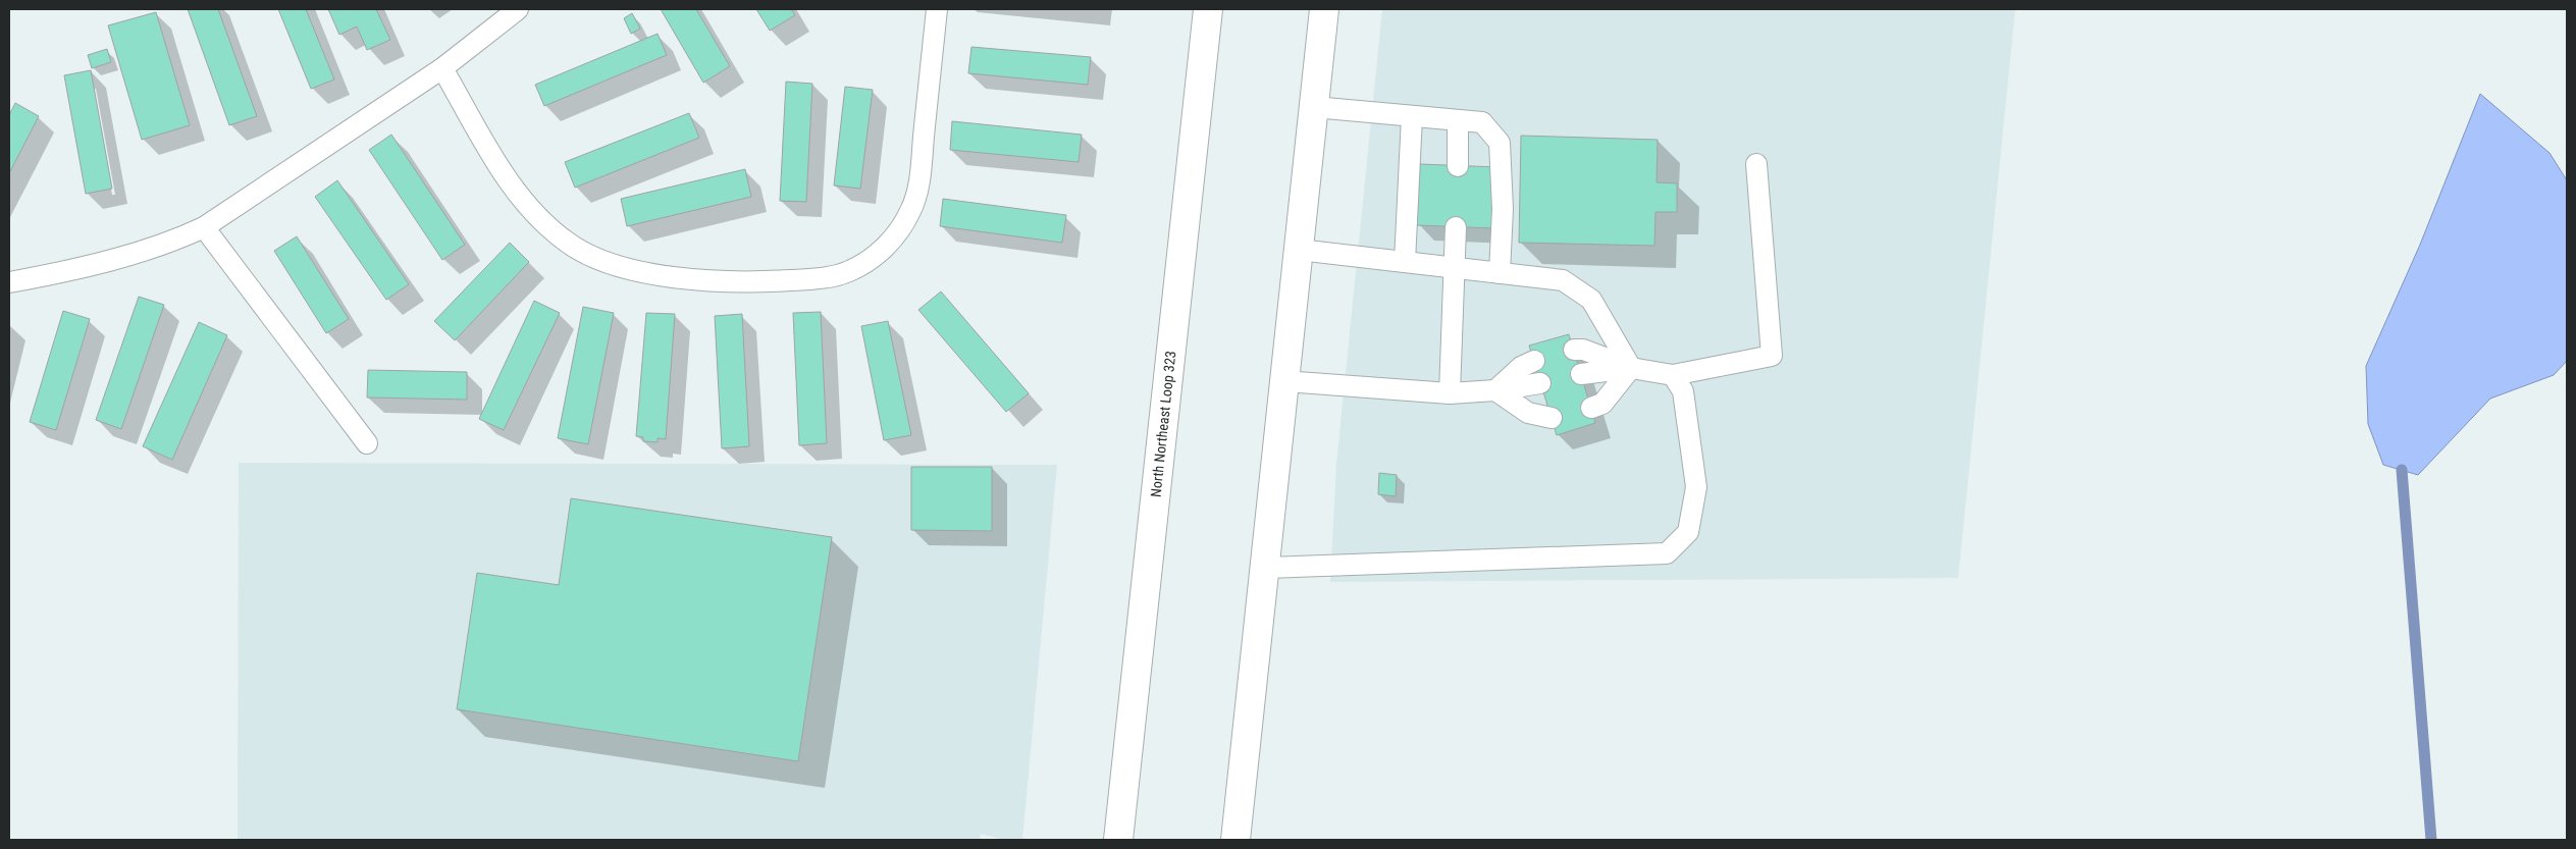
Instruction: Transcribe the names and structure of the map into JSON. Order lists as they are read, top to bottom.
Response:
{
  "streets": {
    "highway": ["North Northeast Loop 323"]
  }
}
